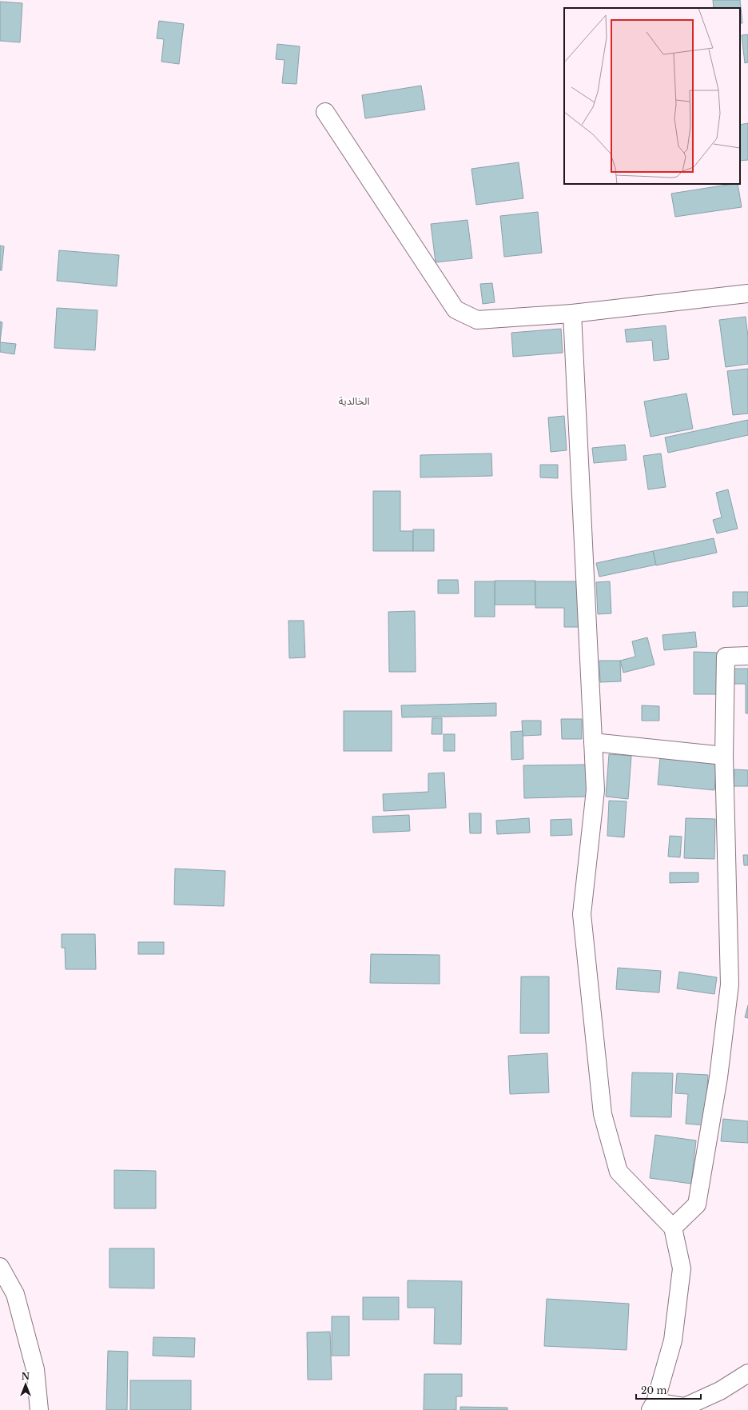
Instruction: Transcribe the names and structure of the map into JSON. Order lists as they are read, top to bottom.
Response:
{
  "districts": ["الخالدية"],
  "scale_bar": "20 m",
  "north": "top"
}
